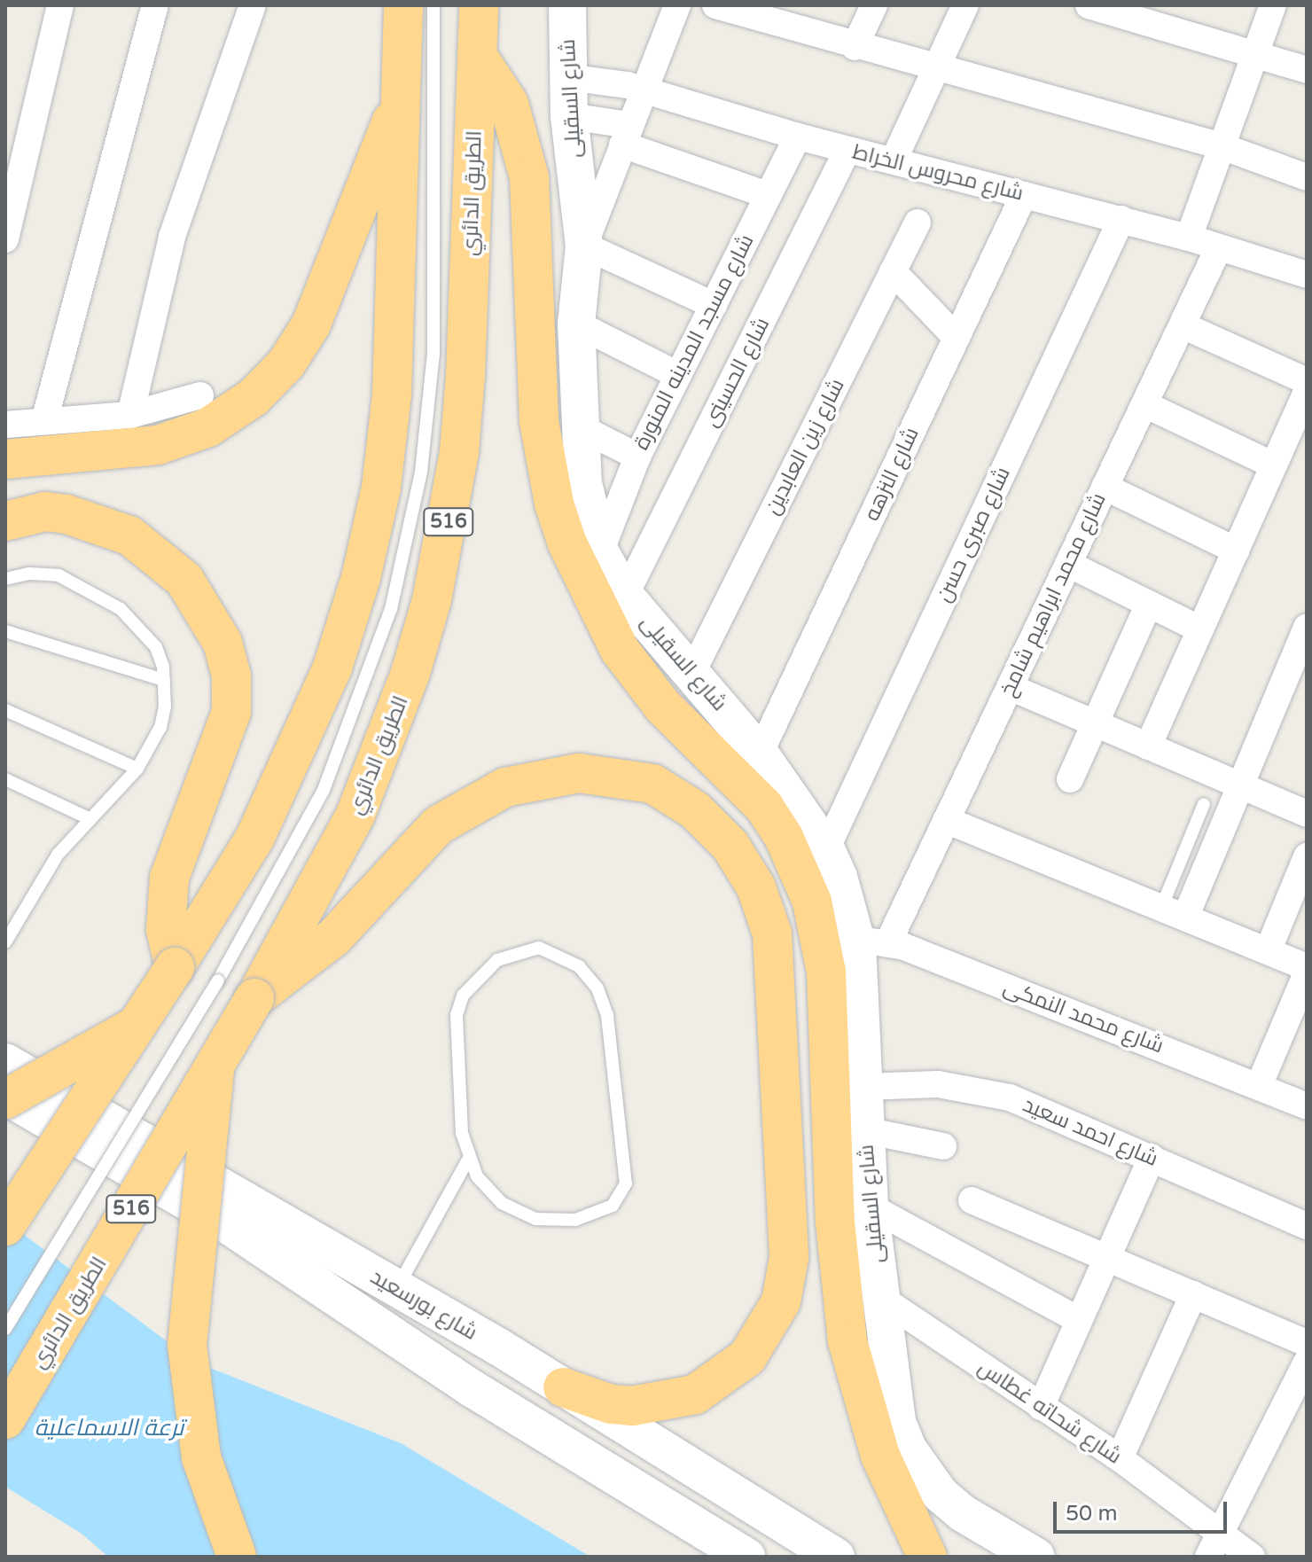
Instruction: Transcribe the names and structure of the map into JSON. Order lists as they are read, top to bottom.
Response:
{
  "streets": {
    "highway": ["الطريق الدائري", "516"],
    "main road": ["شارع السقيلى", "شارع بورسعيد"],
    "street": [
      "شارع محروس الخراط",
      "شارع مسجد المدينه المنورة",
      "شارع الحسينى",
      "شارع زين العابدين",
      "شارع النزهه",
      "شارع صبرى حسن",
      "شارع محمد ابراهيم شامخ",
      "شارع محمد النمكى",
      "شارع احمد سعيد",
      "شارع شحاته غطاس"
    ]
  },
  "crossings": [
    ["شارع السقيلى", "شارع محروس الخراط"],
    ["شارع السقيلى", "شارع مسجد المدينه المنورة"],
    ["شارع السقيلى", "شارع الحسينى"],
    ["شارع السقيلى", "شارع زين العابدين"],
    ["شارع السقيلى", "شارع النزهه"],
    ["شارع السقيلى", "شارع صبرى حسن"],
    ["شارع السقيلى", "شارع محمد ابراهيم شامخ"],
    ["شارع السقيلى", "شارع محمد النمكى"],
    ["شارع السقيلى", "شارع احمد سعيد"],
    ["شارع السقيلى", "شارع شحاته غطاس"],
    ["شارع محروس الخراط", "شارع مسجد المدينه المنورة"],
    ["شارع محروس الخراط", "شارع الحسينى"],
    ["شارع محروس الخراط", "شارع النزهه"],
    ["شارع محروس الخراط", "شارع صبرى حسن"],
    ["شارع محروس الخراط", "شارع محمد ابراهيم شامخ"],
    ["شارع محمد ابراهيم شامخ", "شارع محمد النمكى"]
  ],
  "water": ["ترعة الاسماعلية"],
  "scale_bar": "50 m"
}
